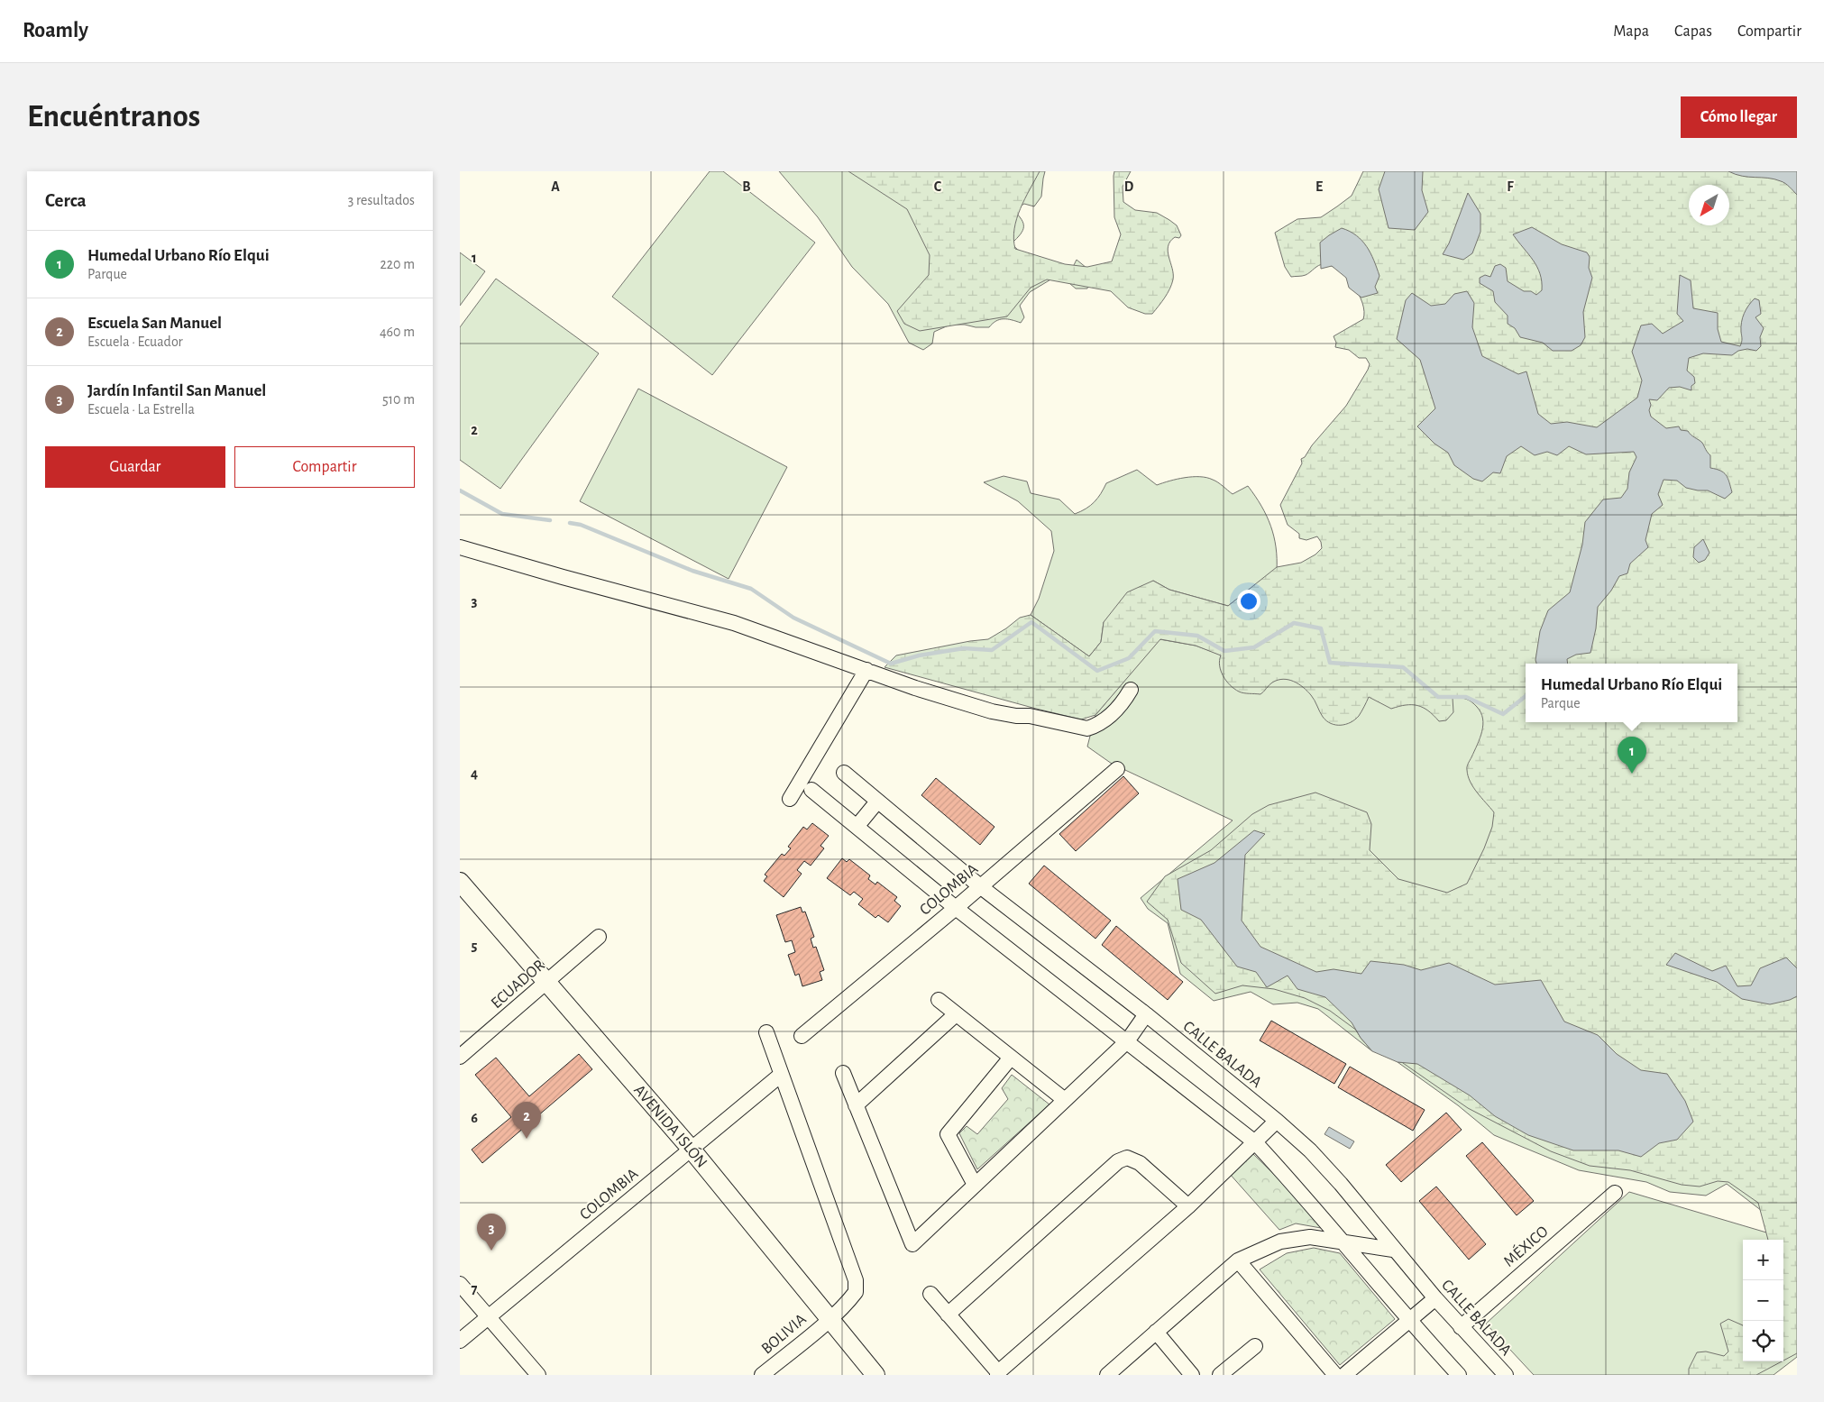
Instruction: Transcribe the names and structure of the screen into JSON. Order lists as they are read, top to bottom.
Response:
{
  "streets": {
    "main road": ["AVENIDA ISLÓN"],
    "street": [
      "COLOMBIA",
      "ECUADOR",
      "CALLE BALADA",
      "MÉXICO",
      "BOLIVIA"
    ]
  },
  "crossings": [
    ["COLOMBIA", "CALLE BALADA"],
    ["COLOMBIA", "AVENIDA ISLÓN"],
    ["COLOMBIA", "BOLIVIA"],
    ["ECUADOR", "AVENIDA ISLÓN"],
    ["CALLE BALADA", "MÉXICO"],
    ["AVENIDA ISLÓN", "BOLIVIA"]
  ],
  "north": "bottom left",
  "page": {
    "header": "Roamly",
    "nav": ["Mapa", "Capas", "Compartir"],
    "buttons": [
      "Cómo llegar",
      ["Guardar", "Compartir"]
    ],
    "title": "Encuéntranos",
    "heading": ["Cerca", "3 resultados"],
    "list": [
      {
        "mark": "1",
        "name": "Humedal Urbano Río Elqui",
        "note": "Parque",
        "value": "220 m"
      },
      {
        "mark": "2",
        "name": "Escuela San Manuel",
        "note": "Escuela · Ecuador",
        "value": "460 m"
      },
      {
        "mark": "3",
        "name": "Jardín Infantil San Manuel",
        "note": "Escuela · La Estrella",
        "value": "510 m"
      }
    ],
    "popup": ["Humedal Urbano Río Elqui", "Parque"],
    "pins": ["1", "2", "3"],
    "map_buttons": ["+", "−"]
  },
  "grid": {
    "columns": [
      "A",
      "B",
      "C",
      "D",
      "E",
      "F"
    ],
    "rows": [
      "1",
      "2",
      "3",
      "4",
      "5",
      "6",
      "7"
    ]
  }
}
